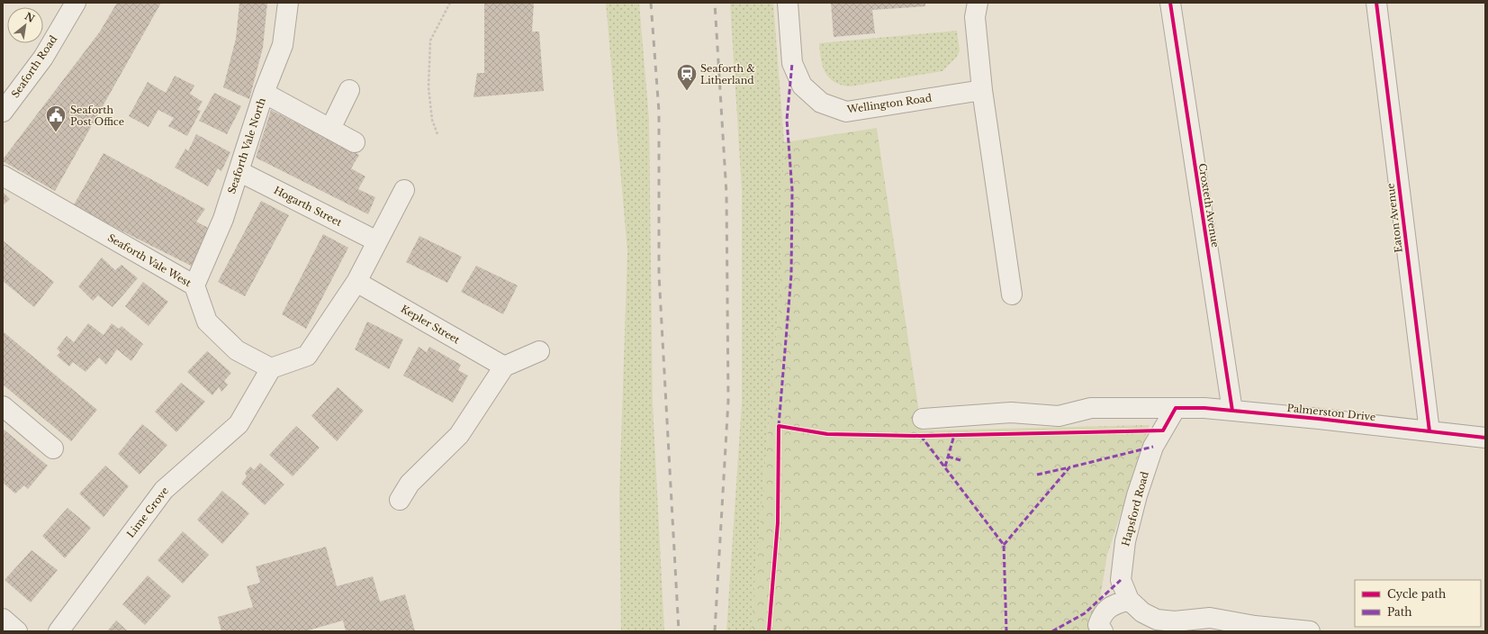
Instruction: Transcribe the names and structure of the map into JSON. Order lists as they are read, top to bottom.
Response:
{
  "streets": {
    "street": [
      "Seaforth Road",
      "Wellington Road",
      "Seaforth Vale North",
      "Croxteth Avenue",
      "Hogarth Street",
      "Eaton Avenue",
      "Seaforth Vale West",
      "Kepler Street",
      "Palmerston Drive",
      "Hapsford Road",
      "Lime Grove"
    ]
  },
  "crossings": [
    ["Seaforth Vale North", "Hogarth Street"],
    ["Seaforth Vale North", "Seaforth Vale West"],
    ["Croxteth Avenue", "Palmerston Drive"],
    ["Eaton Avenue", "Palmerston Drive"],
    ["Seaforth Vale West", "Lime Grove"],
    ["Palmerston Drive", "Hapsford Road"]
  ],
  "places": {
    "station": ["Seaforth & Litherland"],
    "public building": ["Seaforth Post Office"]
  },
  "legend": ["Cycle path", "Path"],
  "north": "top right"
}
